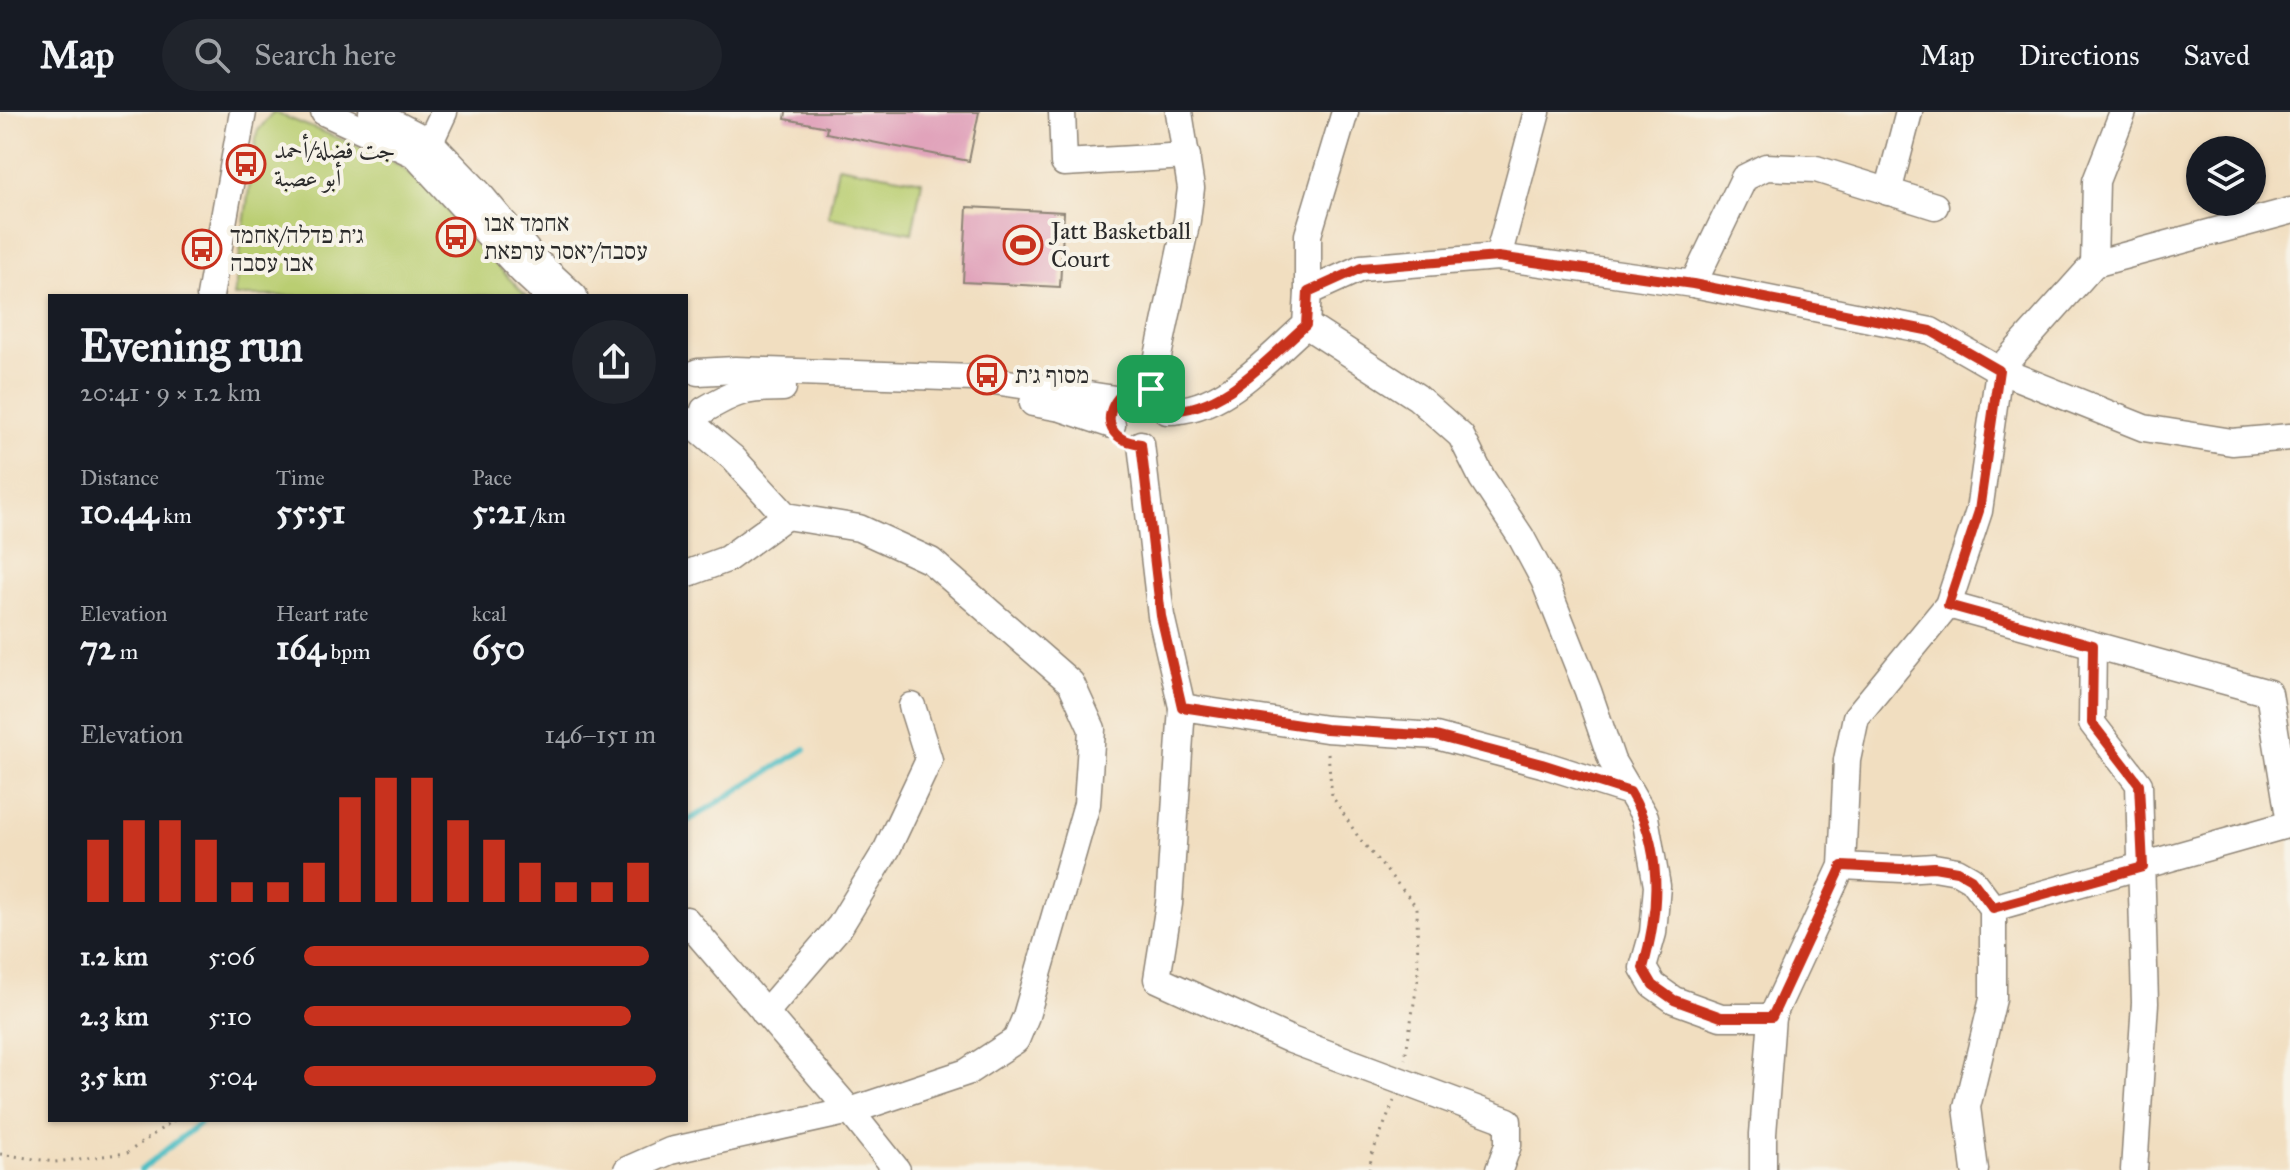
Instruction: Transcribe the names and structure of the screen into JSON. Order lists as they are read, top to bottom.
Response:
{
  "places": {
    "bus stop": [
      "جت فضلة/أحمد أبو عصبة",
      "אחמד אבו עסבה/יאסר ערפאת",
      "ג׳ת פדלה/אחמד אבו עסבה",
      "מסוף ג׳ת"
    ],
    "sports": ["Jatt Basketball Court"]
  },
  "page": {
    "header": "Map",
    "search": "Search here",
    "nav": ["Map", "Directions", "Saved"],
    "heading": ["Evening run", "20:41 · 9 × 1.2 km"],
    "stats": [
      ["Distance", "10.44 km"],
      ["Time", "55:51"],
      ["Pace", "5:21 /km"],
      ["Elevation", "72 m"],
      ["Heart rate", "164 bpm"],
      ["kcal", "650"]
    ],
    "chart": ["Elevation", "146–151 m"],
    "list": [
      {
        "name": "1.2 km",
        "note": "5:06"
      },
      {
        "name": "2.3 km",
        "note": "5:10"
      },
      {
        "name": "3.5 km",
        "note": "5:04"
      }
    ]
  }
}
